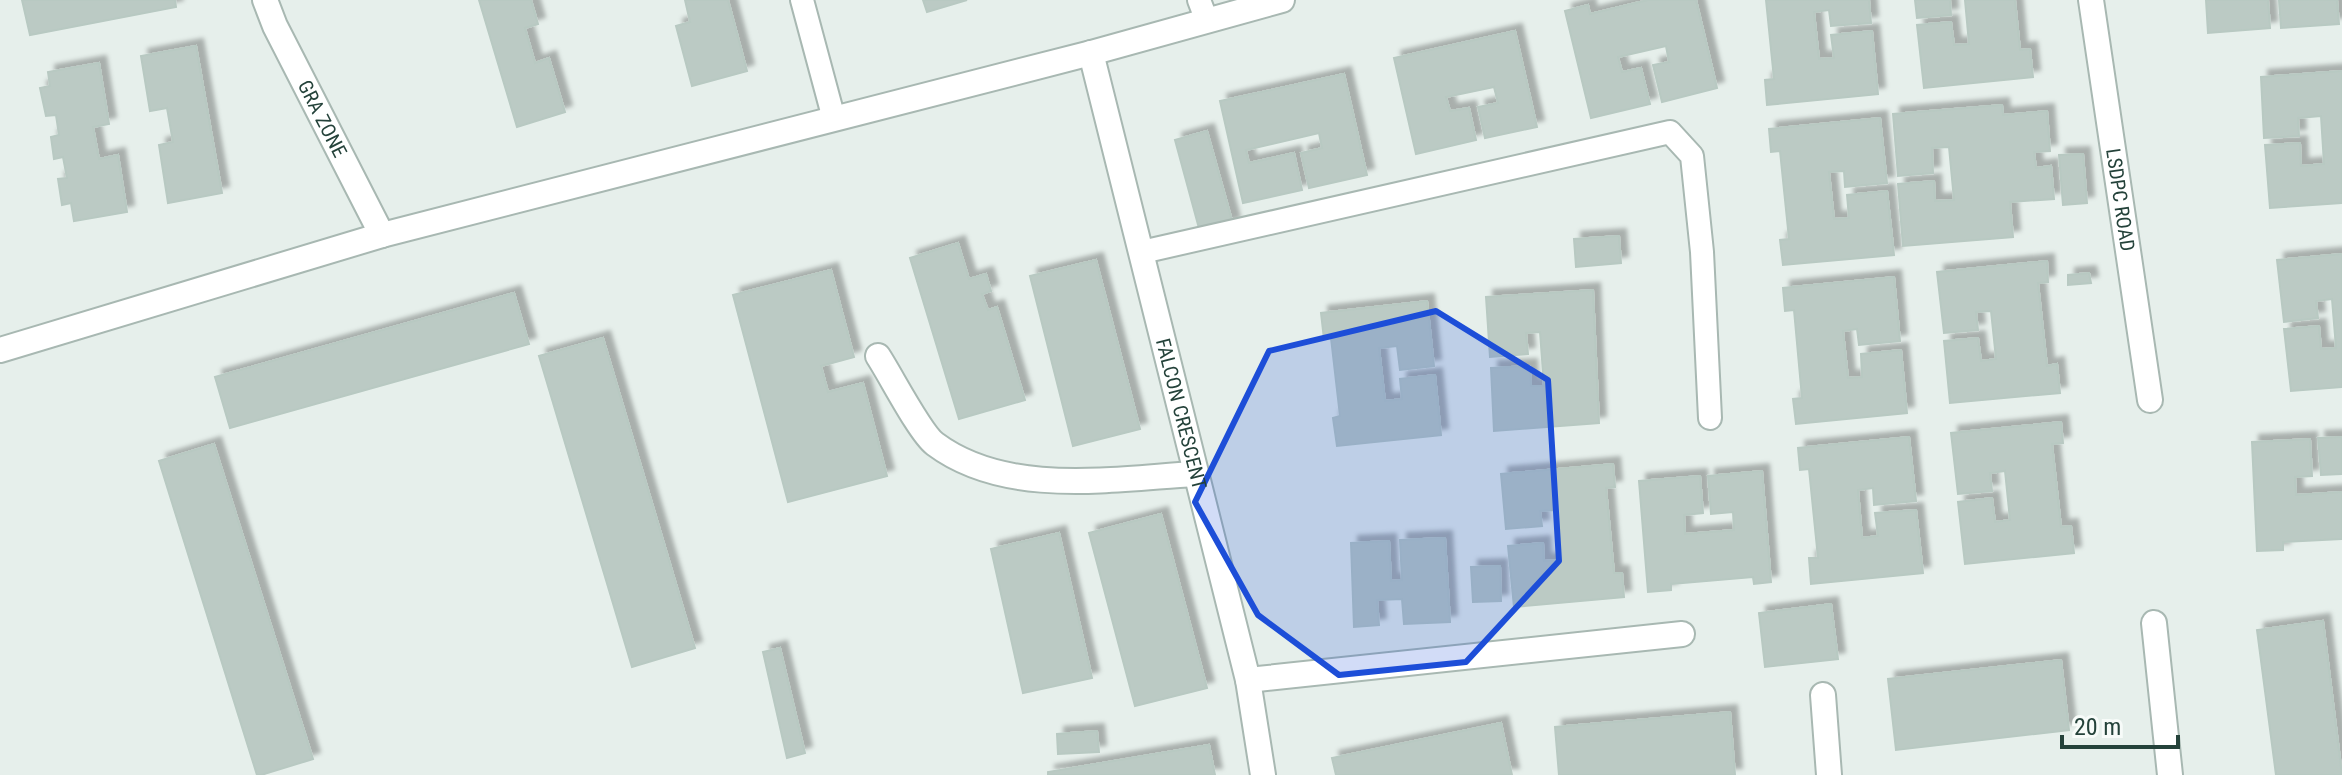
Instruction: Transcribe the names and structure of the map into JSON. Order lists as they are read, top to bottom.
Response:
{
  "streets": {
    "street": ["GRA ZONE", "LSDPC ROAD", "FALCON CRESCENT"]
  },
  "scale_bar": "20 m"
}
